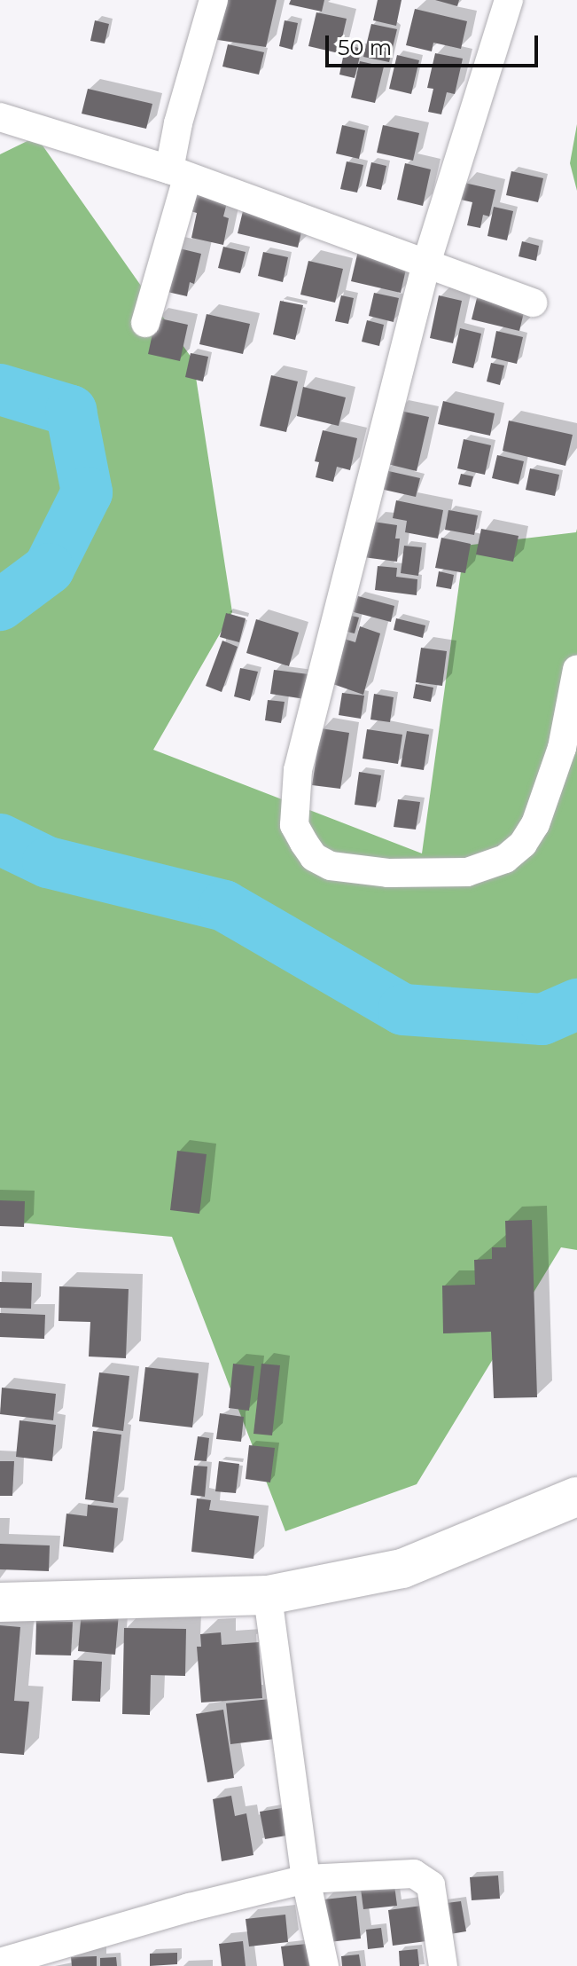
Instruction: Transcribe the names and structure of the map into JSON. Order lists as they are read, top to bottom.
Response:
{
  "scale_bar": "50 m"
}
